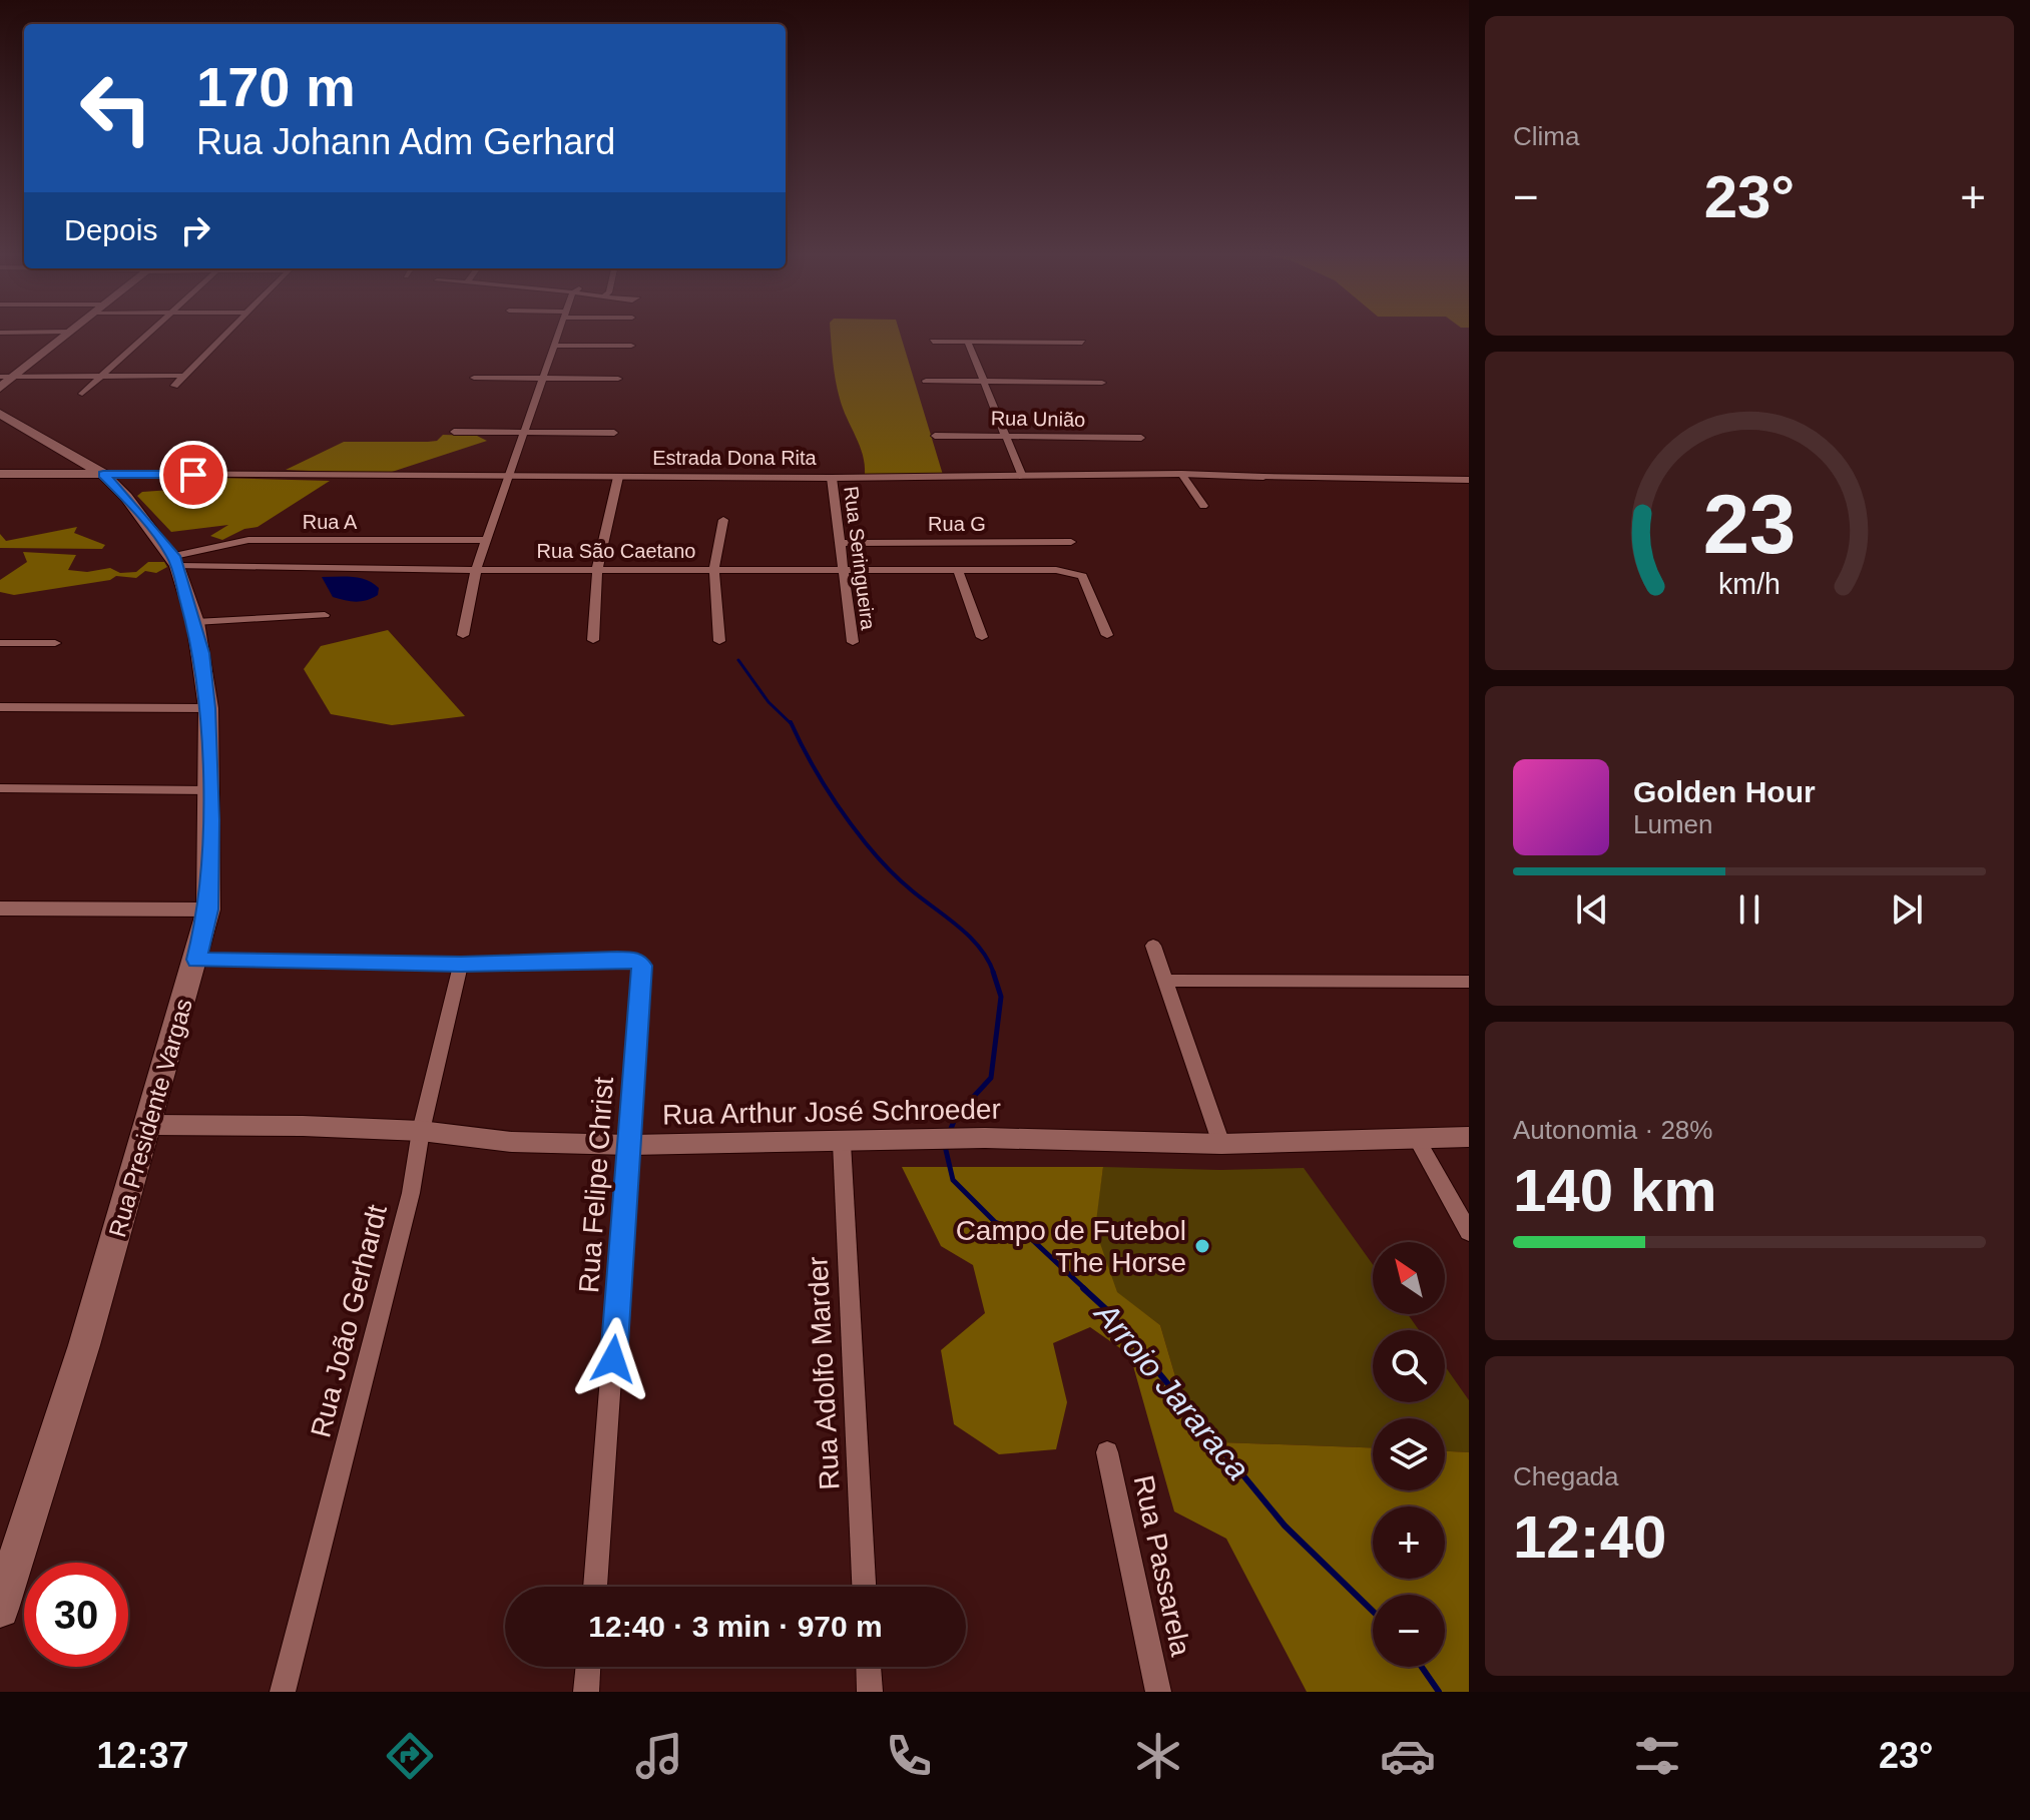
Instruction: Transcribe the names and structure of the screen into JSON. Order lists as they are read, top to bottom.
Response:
{
  "streets": {
    "main road": ["Estrada Dona Rita", "Rua Presidente Vargas"],
    "street": [
      "Rua União",
      "Rua A",
      "Rua G",
      "Rua São Caetano",
      "Rua Seringueira",
      "Rua Arthur José Schroeder",
      "Rua Felipe Christ",
      "Rua João Gerhardt",
      "Rua Adolfo Marder",
      "Rua Passarela"
    ]
  },
  "crossings": [
    ["Estrada Dona Rita", "Rua Seringueira"],
    ["Estrada Dona Rita", "Rua Presidente Vargas"],
    ["Rua A", "Rua São Caetano"],
    ["Rua A", "Rua Presidente Vargas"],
    ["Rua G", "Rua Seringueira"],
    ["Rua São Caetano", "Rua Seringueira"],
    ["Rua São Caetano", "Rua Presidente Vargas"],
    ["Rua Arthur José Schroeder", "Rua Presidente Vargas"],
    ["Rua Arthur José Schroeder", "Rua Felipe Christ"],
    ["Rua Arthur José Schroeder", "Rua João Gerhardt"],
    ["Rua Arthur José Schroeder", "Rua Adolfo Marder"],
    ["Rua Felipe Christ", "Rua João Gerhardt"]
  ],
  "water": ["Arroio Jararaca"],
  "places": ["Campo de Futebol The Horse"],
  "north": "top left",
  "page": {
    "tile": [
      "Clima",
      ["Autonomia · 28%", "140 km"],
      ["Chegada", "12:40"]
    ],
    "turn": ["170 m", "Rua Johann Adm Gerhard"],
    "heat": ["−", "23°", "+"],
    "then": "Depois",
    "song": ["Golden Hour", "Lumen"],
    "map_buttons": ["+", "−"],
    "limit": "30",
    "trip": "12:40 · 3 min · 970 m",
    "tabs": ["12:37", "23°"],
    "gauge": ["23", "km/h"]
  }
}
